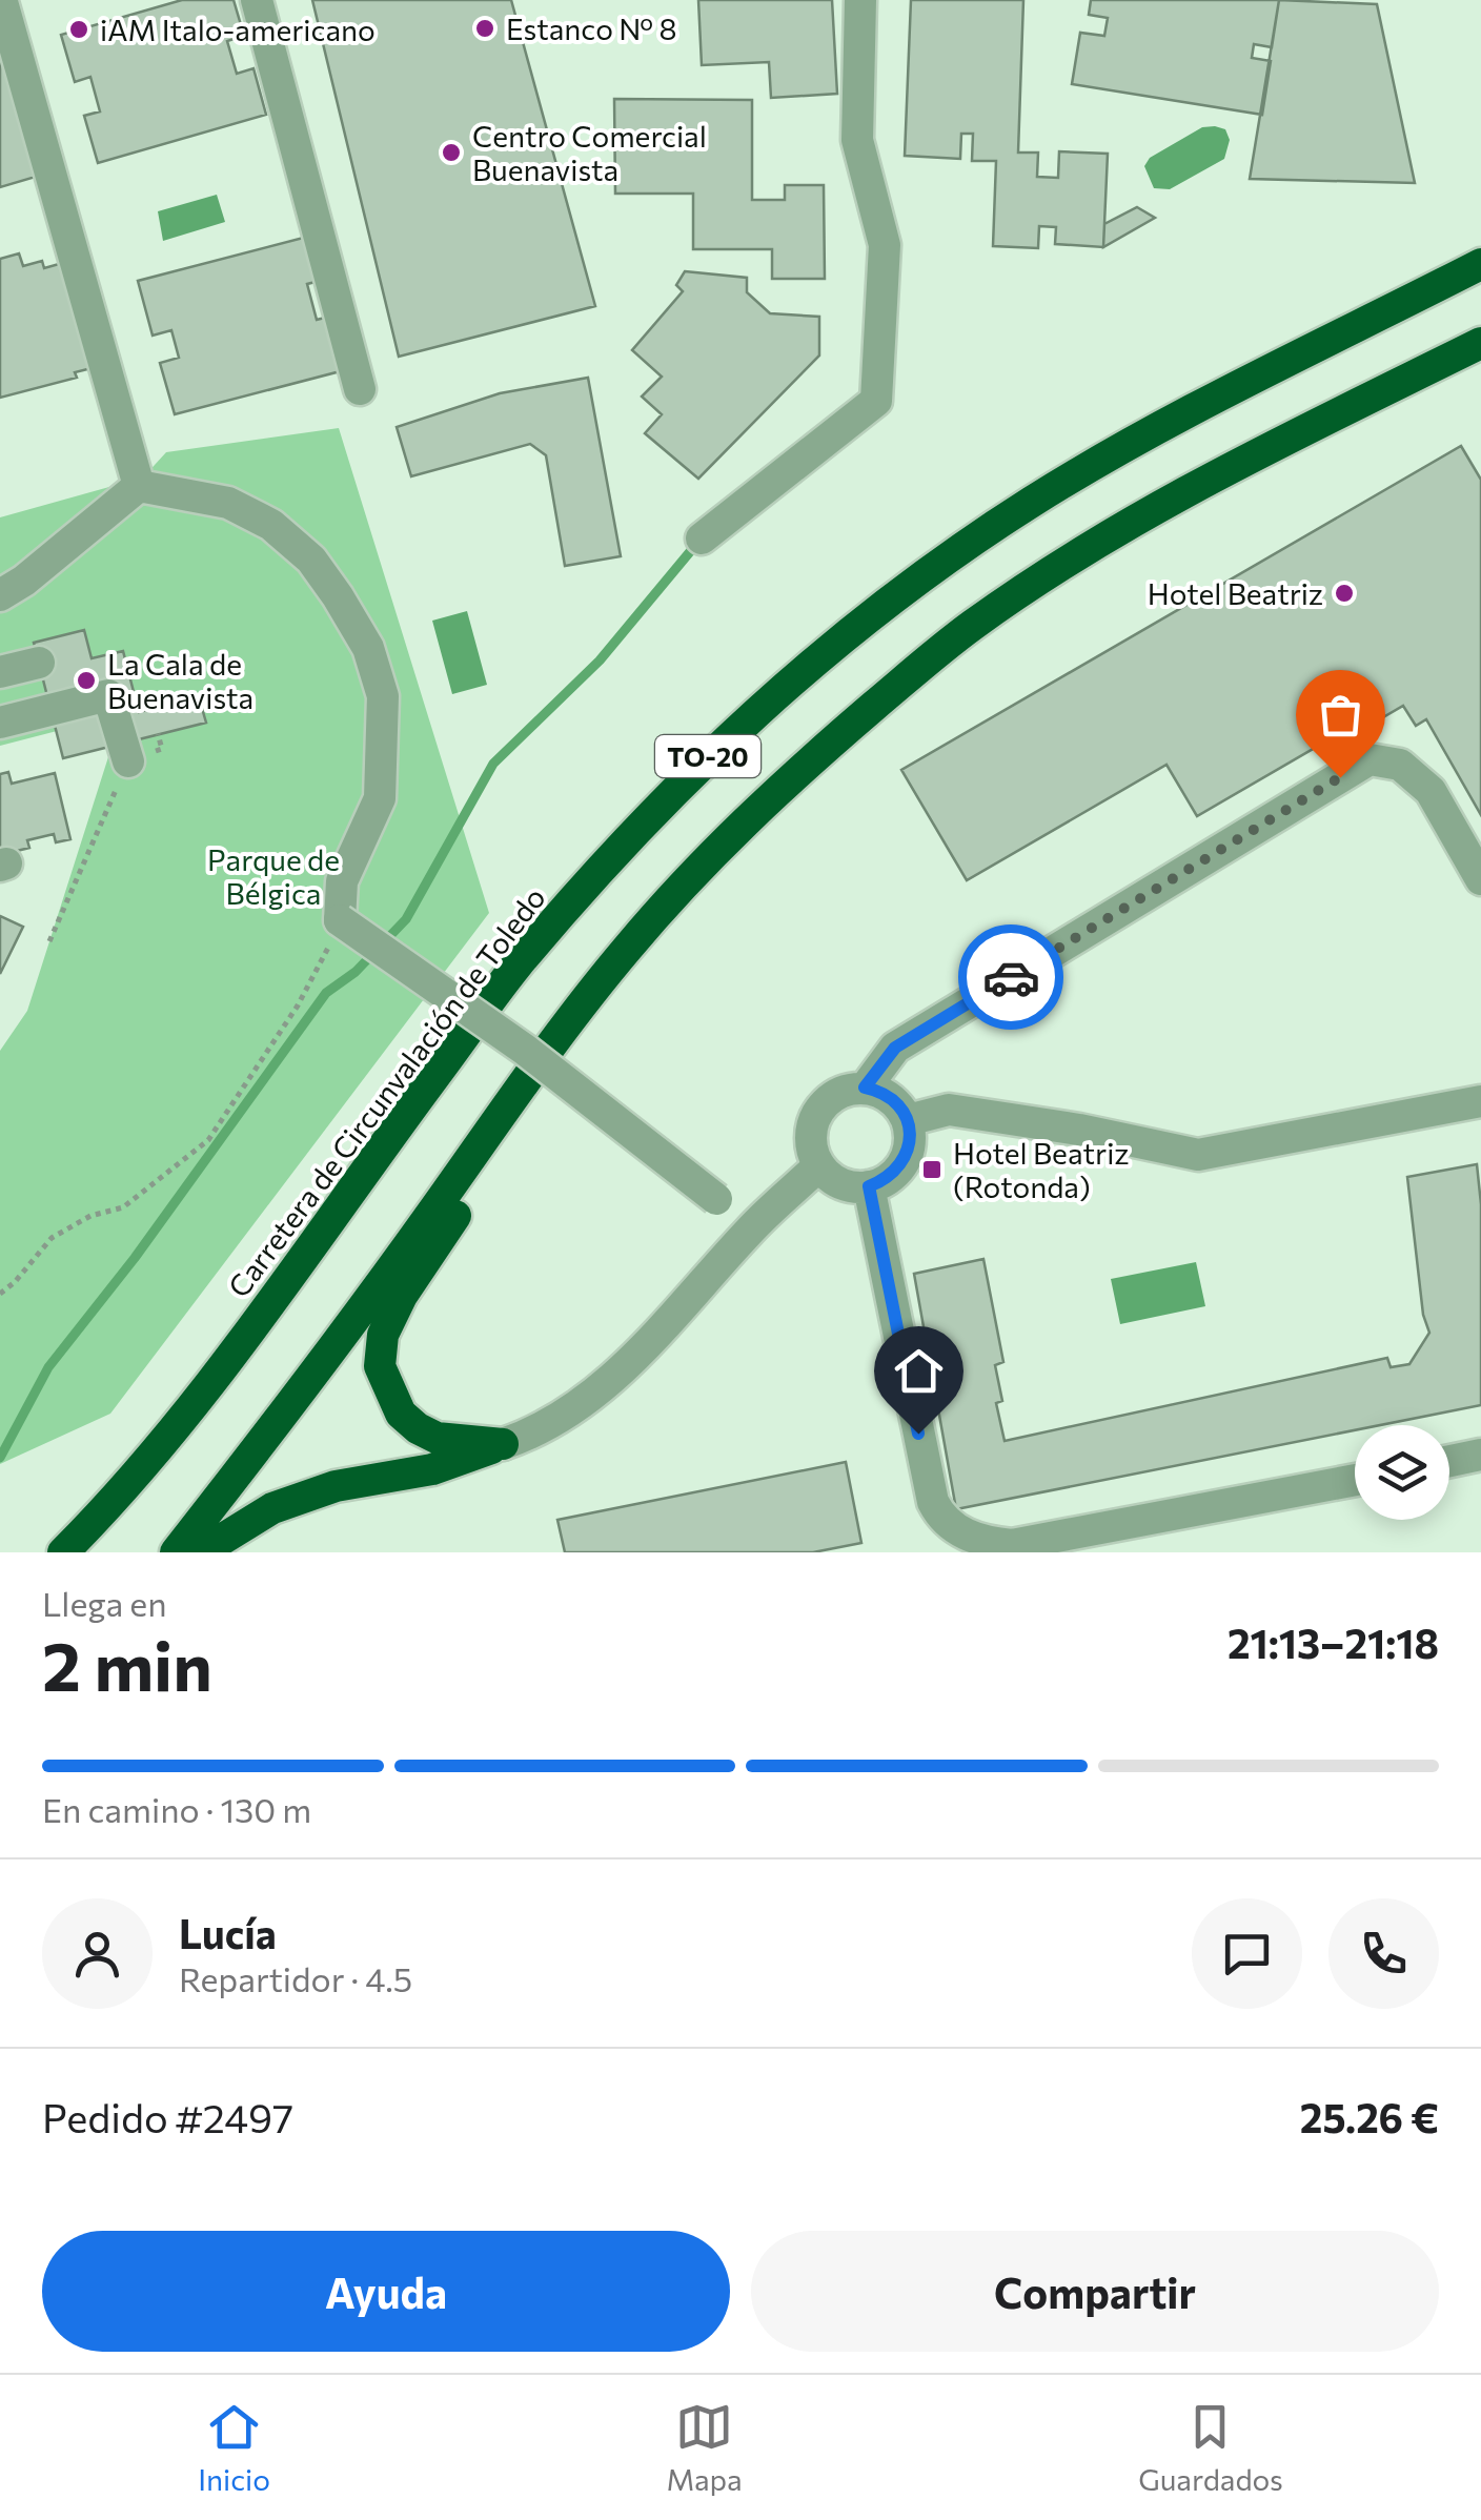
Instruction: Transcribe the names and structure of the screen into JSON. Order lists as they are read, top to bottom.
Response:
{
  "streets": {
    "highway": ["TO-20", "Carretera de Circunvalación de Toledo"]
  },
  "parks": ["Parque de Bélgica"],
  "places": {
    "other": [
      "Estanco Nº 8",
      "iAM Italo-americano",
      "Centro Comercial Buenavista",
      "Hotel Beatriz",
      "La Cala de Buenavista"
    ],
    "transit": ["Hotel Beatriz (Rotonda)"]
  },
  "page": {
    "heading": ["2 min", "Llega en", "21:13–21:18"],
    "panel": [
      "Lucía",
      "Repartidor · 4.5",
      "Pedido #2497",
      "25.26 €"
    ],
    "bar": "En camino · 130 m",
    "buttons": ["Ayuda", "Compartir"],
    "tabs": ["Inicio", "Mapa", "Guardados"]
  }
}
